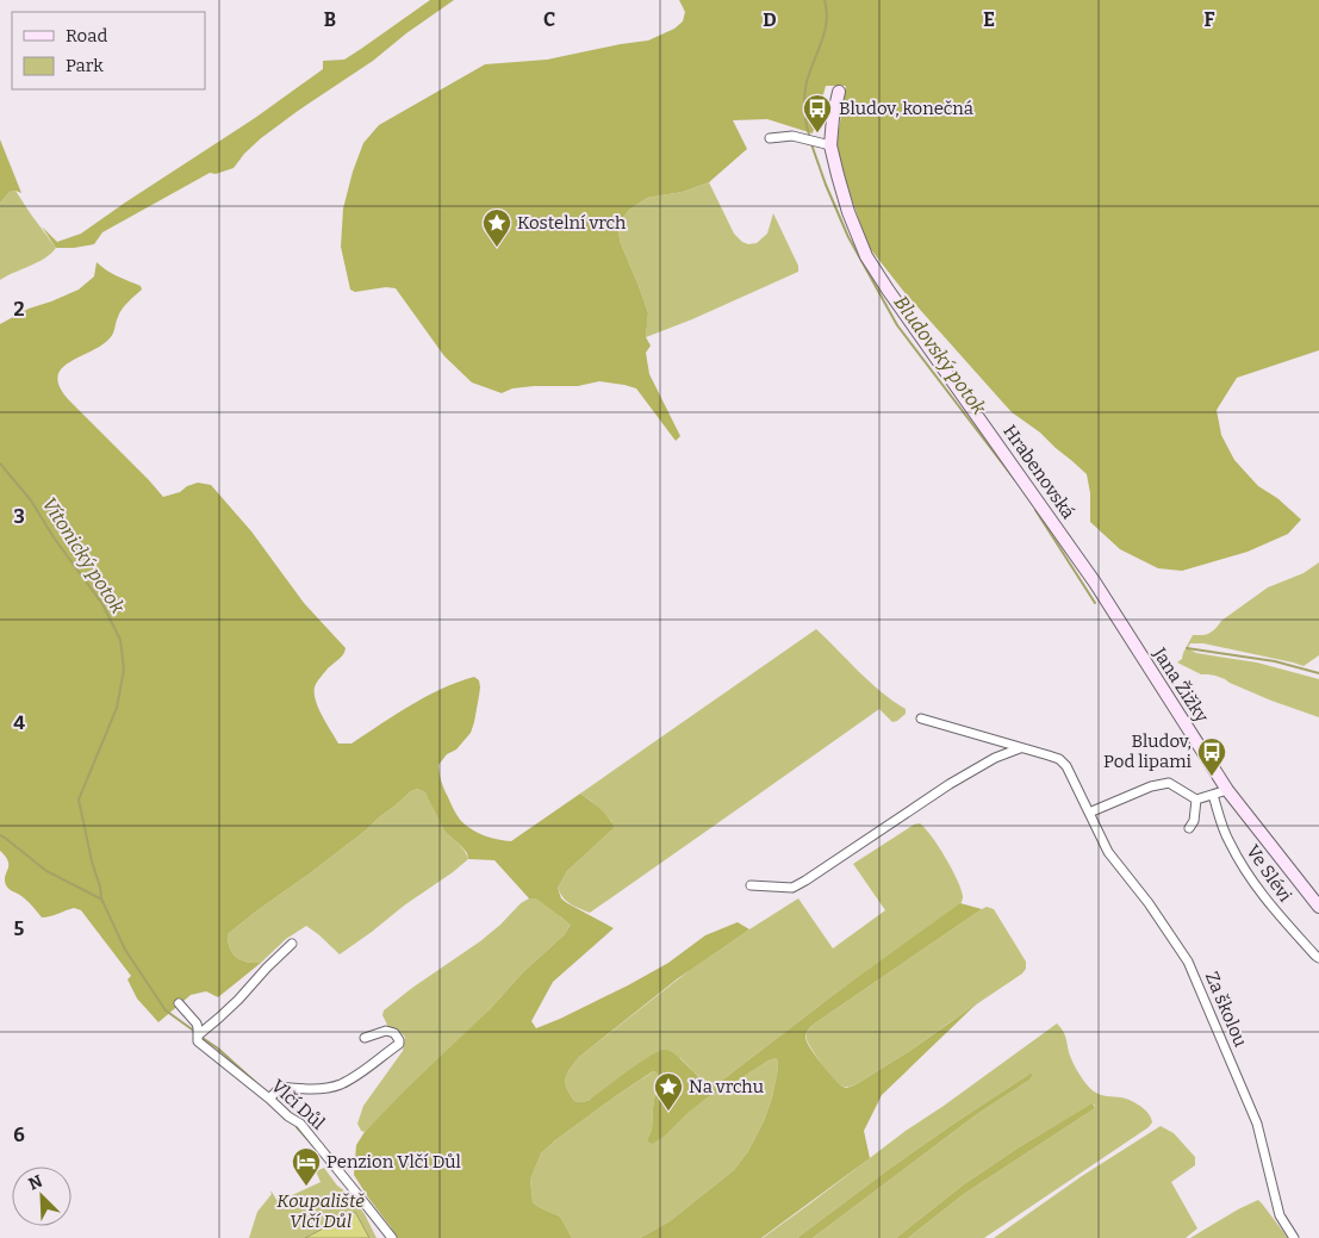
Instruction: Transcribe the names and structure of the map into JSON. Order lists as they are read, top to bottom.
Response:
{
  "streets": {
    "street": [
      "Hrabenovská",
      "Jana Žižky",
      "Ve Slévi",
      "Za školou",
      "Vlčí Důl"
    ]
  },
  "crossings": [
    ["Hrabenovská", "Jana Žižky"]
  ],
  "water": ["Bludovský potok", "Vítonický potok"],
  "parks": ["Koupaliště Vlčí Důl"],
  "places": {
    "bus stop": ["Bludov, konečná", "Bludov, Pod lipami"],
    "place": ["Kostelní vrch", "Na vrchu"],
    "hotel": ["Penzion Vlčí Důl"]
  },
  "legend": ["Road", "Park"],
  "north": "top left",
  "grid": {
    "columns": [
      "B",
      "C",
      "D",
      "E",
      "F"
    ],
    "rows": [
      "2",
      "3",
      "4",
      "5",
      "6"
    ]
  }
}
